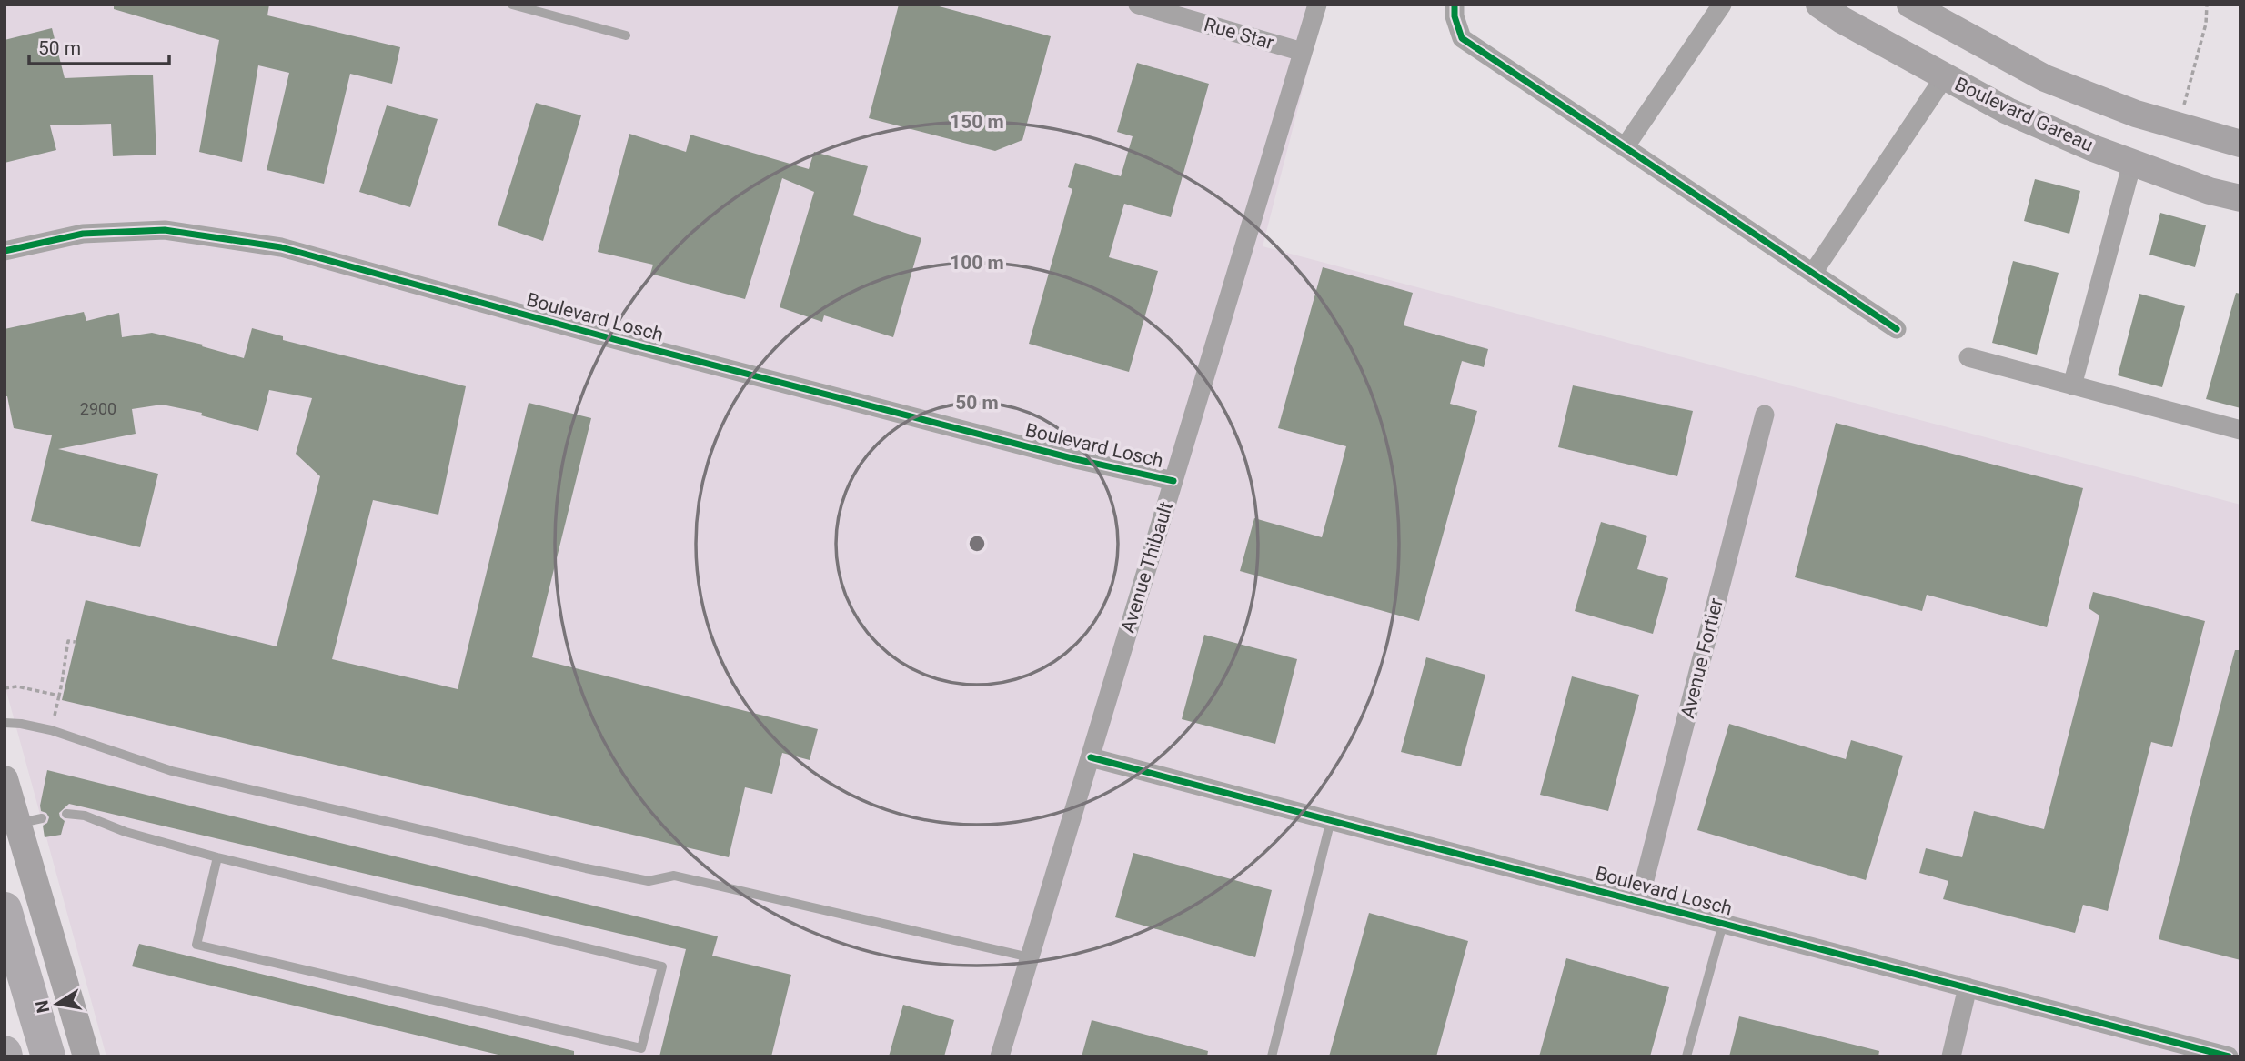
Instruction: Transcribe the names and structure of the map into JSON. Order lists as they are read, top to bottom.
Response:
{
  "streets": {
    "street": [
      "Rue Star",
      "Boulevard Gareau",
      "Boulevard Losch",
      "Avenue Thibault",
      "Avenue Fortier"
    ]
  },
  "crossings": [
    ["Rue Star", "Avenue Thibault"],
    ["Boulevard Losch", "Avenue Thibault"],
    ["Boulevard Losch", "Avenue Fortier"]
  ],
  "house_numbers": ["2900"],
  "scale_bar": "50 m",
  "north": "left",
  "rings": ["150 m", "100 m", "50 m"]
}
